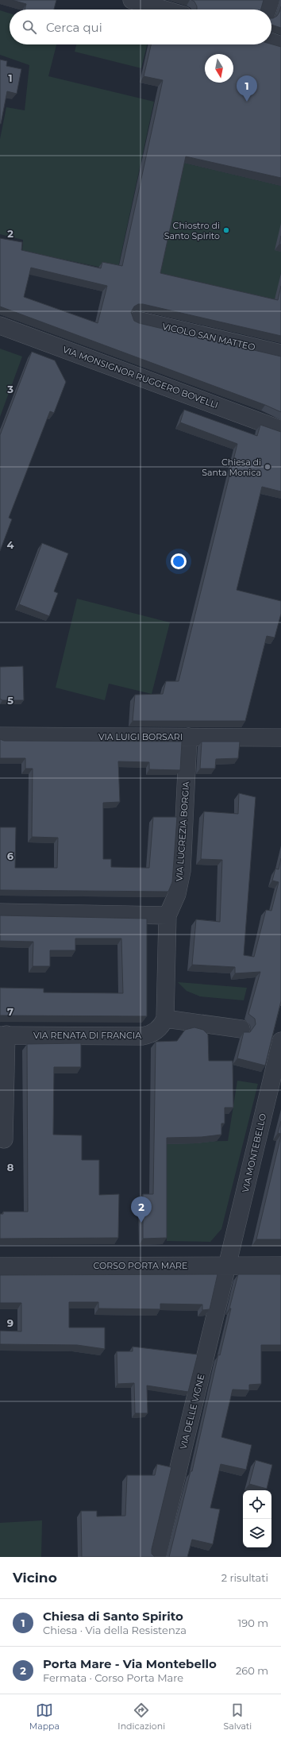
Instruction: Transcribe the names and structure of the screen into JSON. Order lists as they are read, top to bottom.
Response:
{
  "streets": {
    "street": [
      "VICOLO SAN MATTEO",
      "VIA MONSIGNOR RUGGERO BOVELLI",
      "VIA LUIGI BORSARI",
      "VIA LUCREZIA BORGIA",
      "VIA RENATA DI FRANCIA",
      "VIA MONTEBELLO",
      "CORSO PORTA MARE",
      "VIA DELLE VIGNE"
    ]
  },
  "crossings": [
    ["VIA LUIGI BORSARI", "VIA LUCREZIA BORGIA"],
    ["VIA LUCREZIA BORGIA", "VIA RENATA DI FRANCIA"],
    ["VIA MONTEBELLO", "CORSO PORTA MARE"],
    ["VIA MONTEBELLO", "VIA DELLE VIGNE"],
    ["CORSO PORTA MARE", "VIA DELLE VIGNE"]
  ],
  "places": ["Chiostro di Santo Spirito", "Chiesa di Santa Monica"],
  "north": "bottom",
  "page": {
    "search": "Cerca qui",
    "pins": ["1", "2"],
    "heading": ["Vicino", "2 risultati"],
    "list": [
      {
        "mark": "1",
        "name": "Chiesa di Santo Spirito",
        "note": "Chiesa · Via della Resistenza",
        "value": "190 m"
      },
      {
        "mark": "2",
        "name": "Porta Mare - Via Montebello",
        "note": "Fermata · Corso Porta Mare",
        "value": "260 m"
      }
    ],
    "nav": ["Mappa", "Indicazioni", "Salvati"]
  },
  "grid": {
    "rows": [
      "1",
      "2",
      "3",
      "4",
      "5",
      "6",
      "7",
      "8",
      "9"
    ]
  }
}
